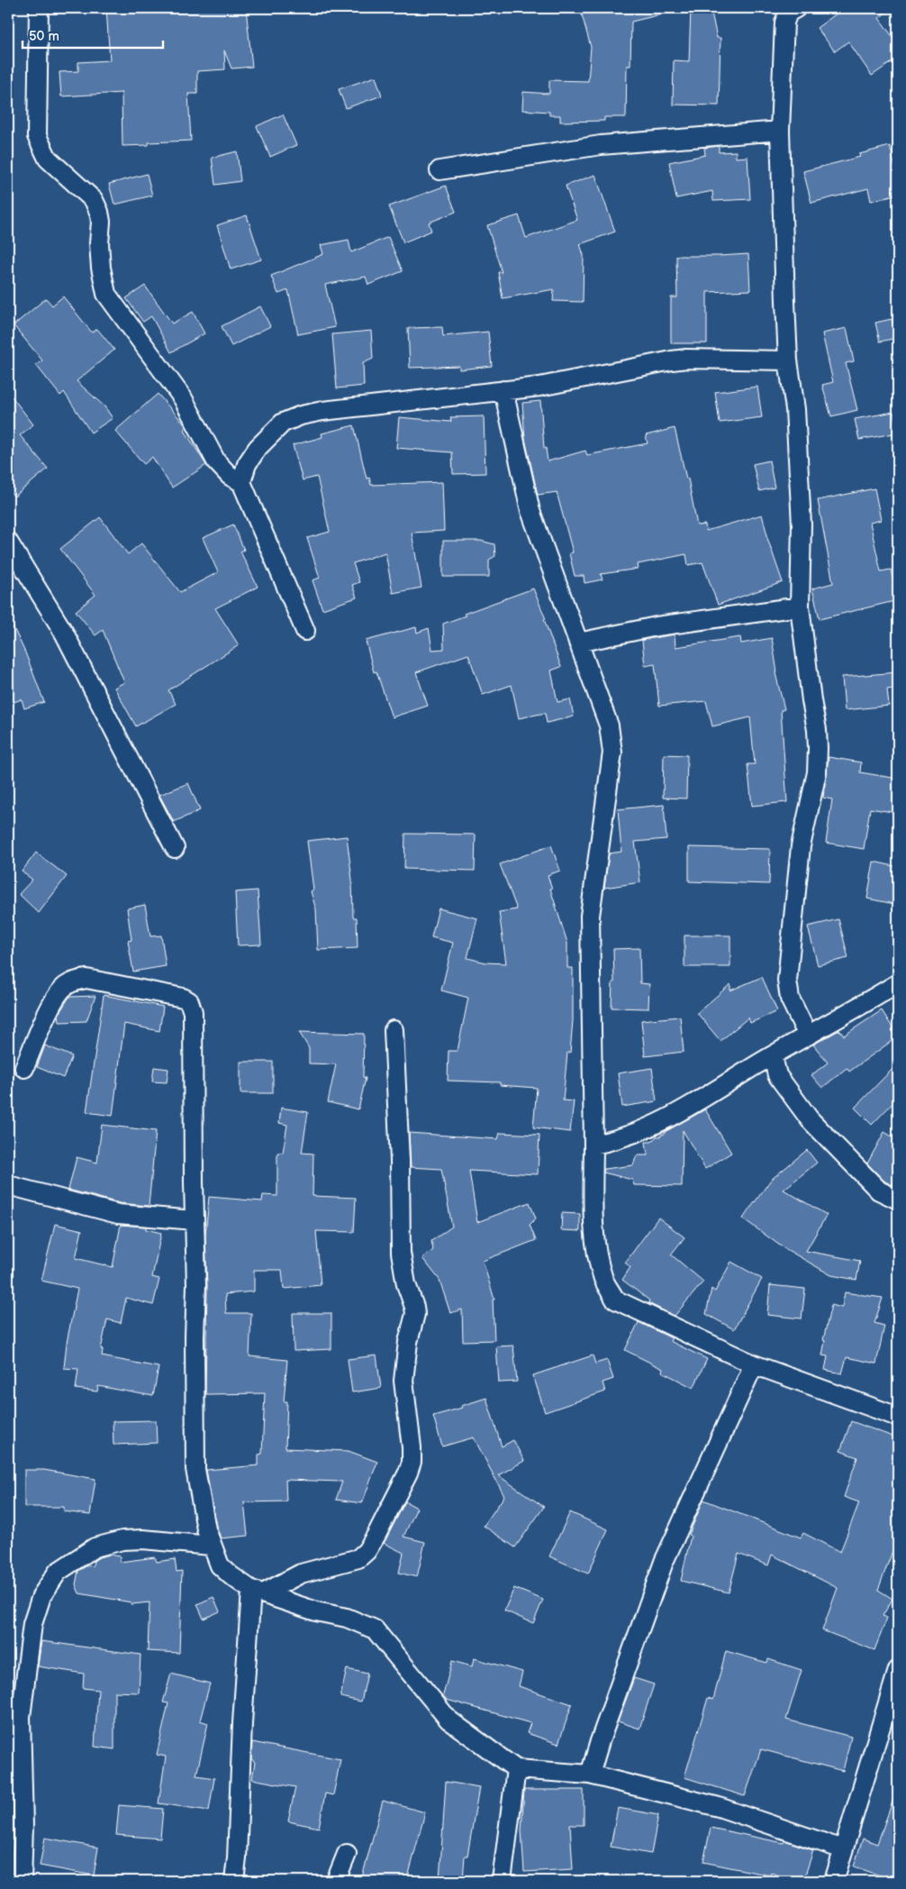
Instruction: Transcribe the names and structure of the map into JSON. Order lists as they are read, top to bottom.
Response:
{
  "scale_bar": "50 m"
}
